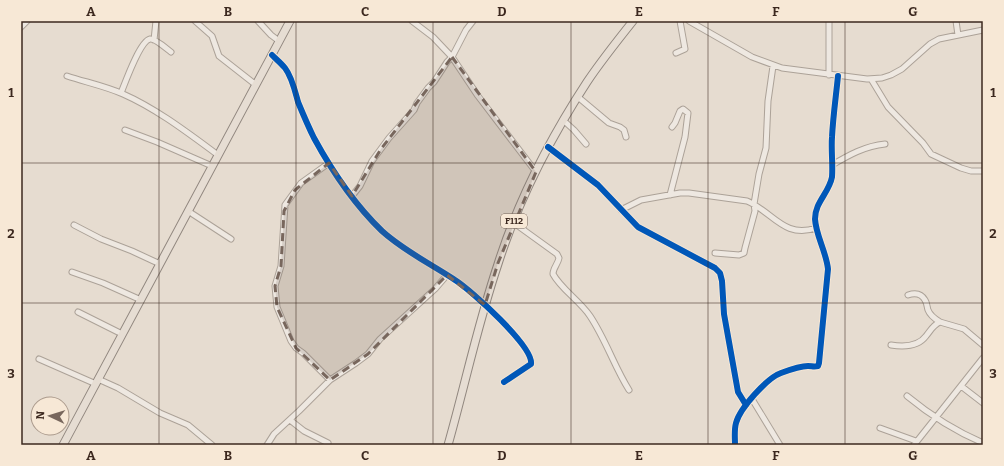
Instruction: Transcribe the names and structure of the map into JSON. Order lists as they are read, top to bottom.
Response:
{
  "streets": {
    "main road": ["F112"]
  },
  "north": "left",
  "grid": {
    "columns": [
      "A",
      "B",
      "C",
      "D",
      "E",
      "F",
      "G"
    ],
    "rows": ["1", "2", "3"]
  }
}
